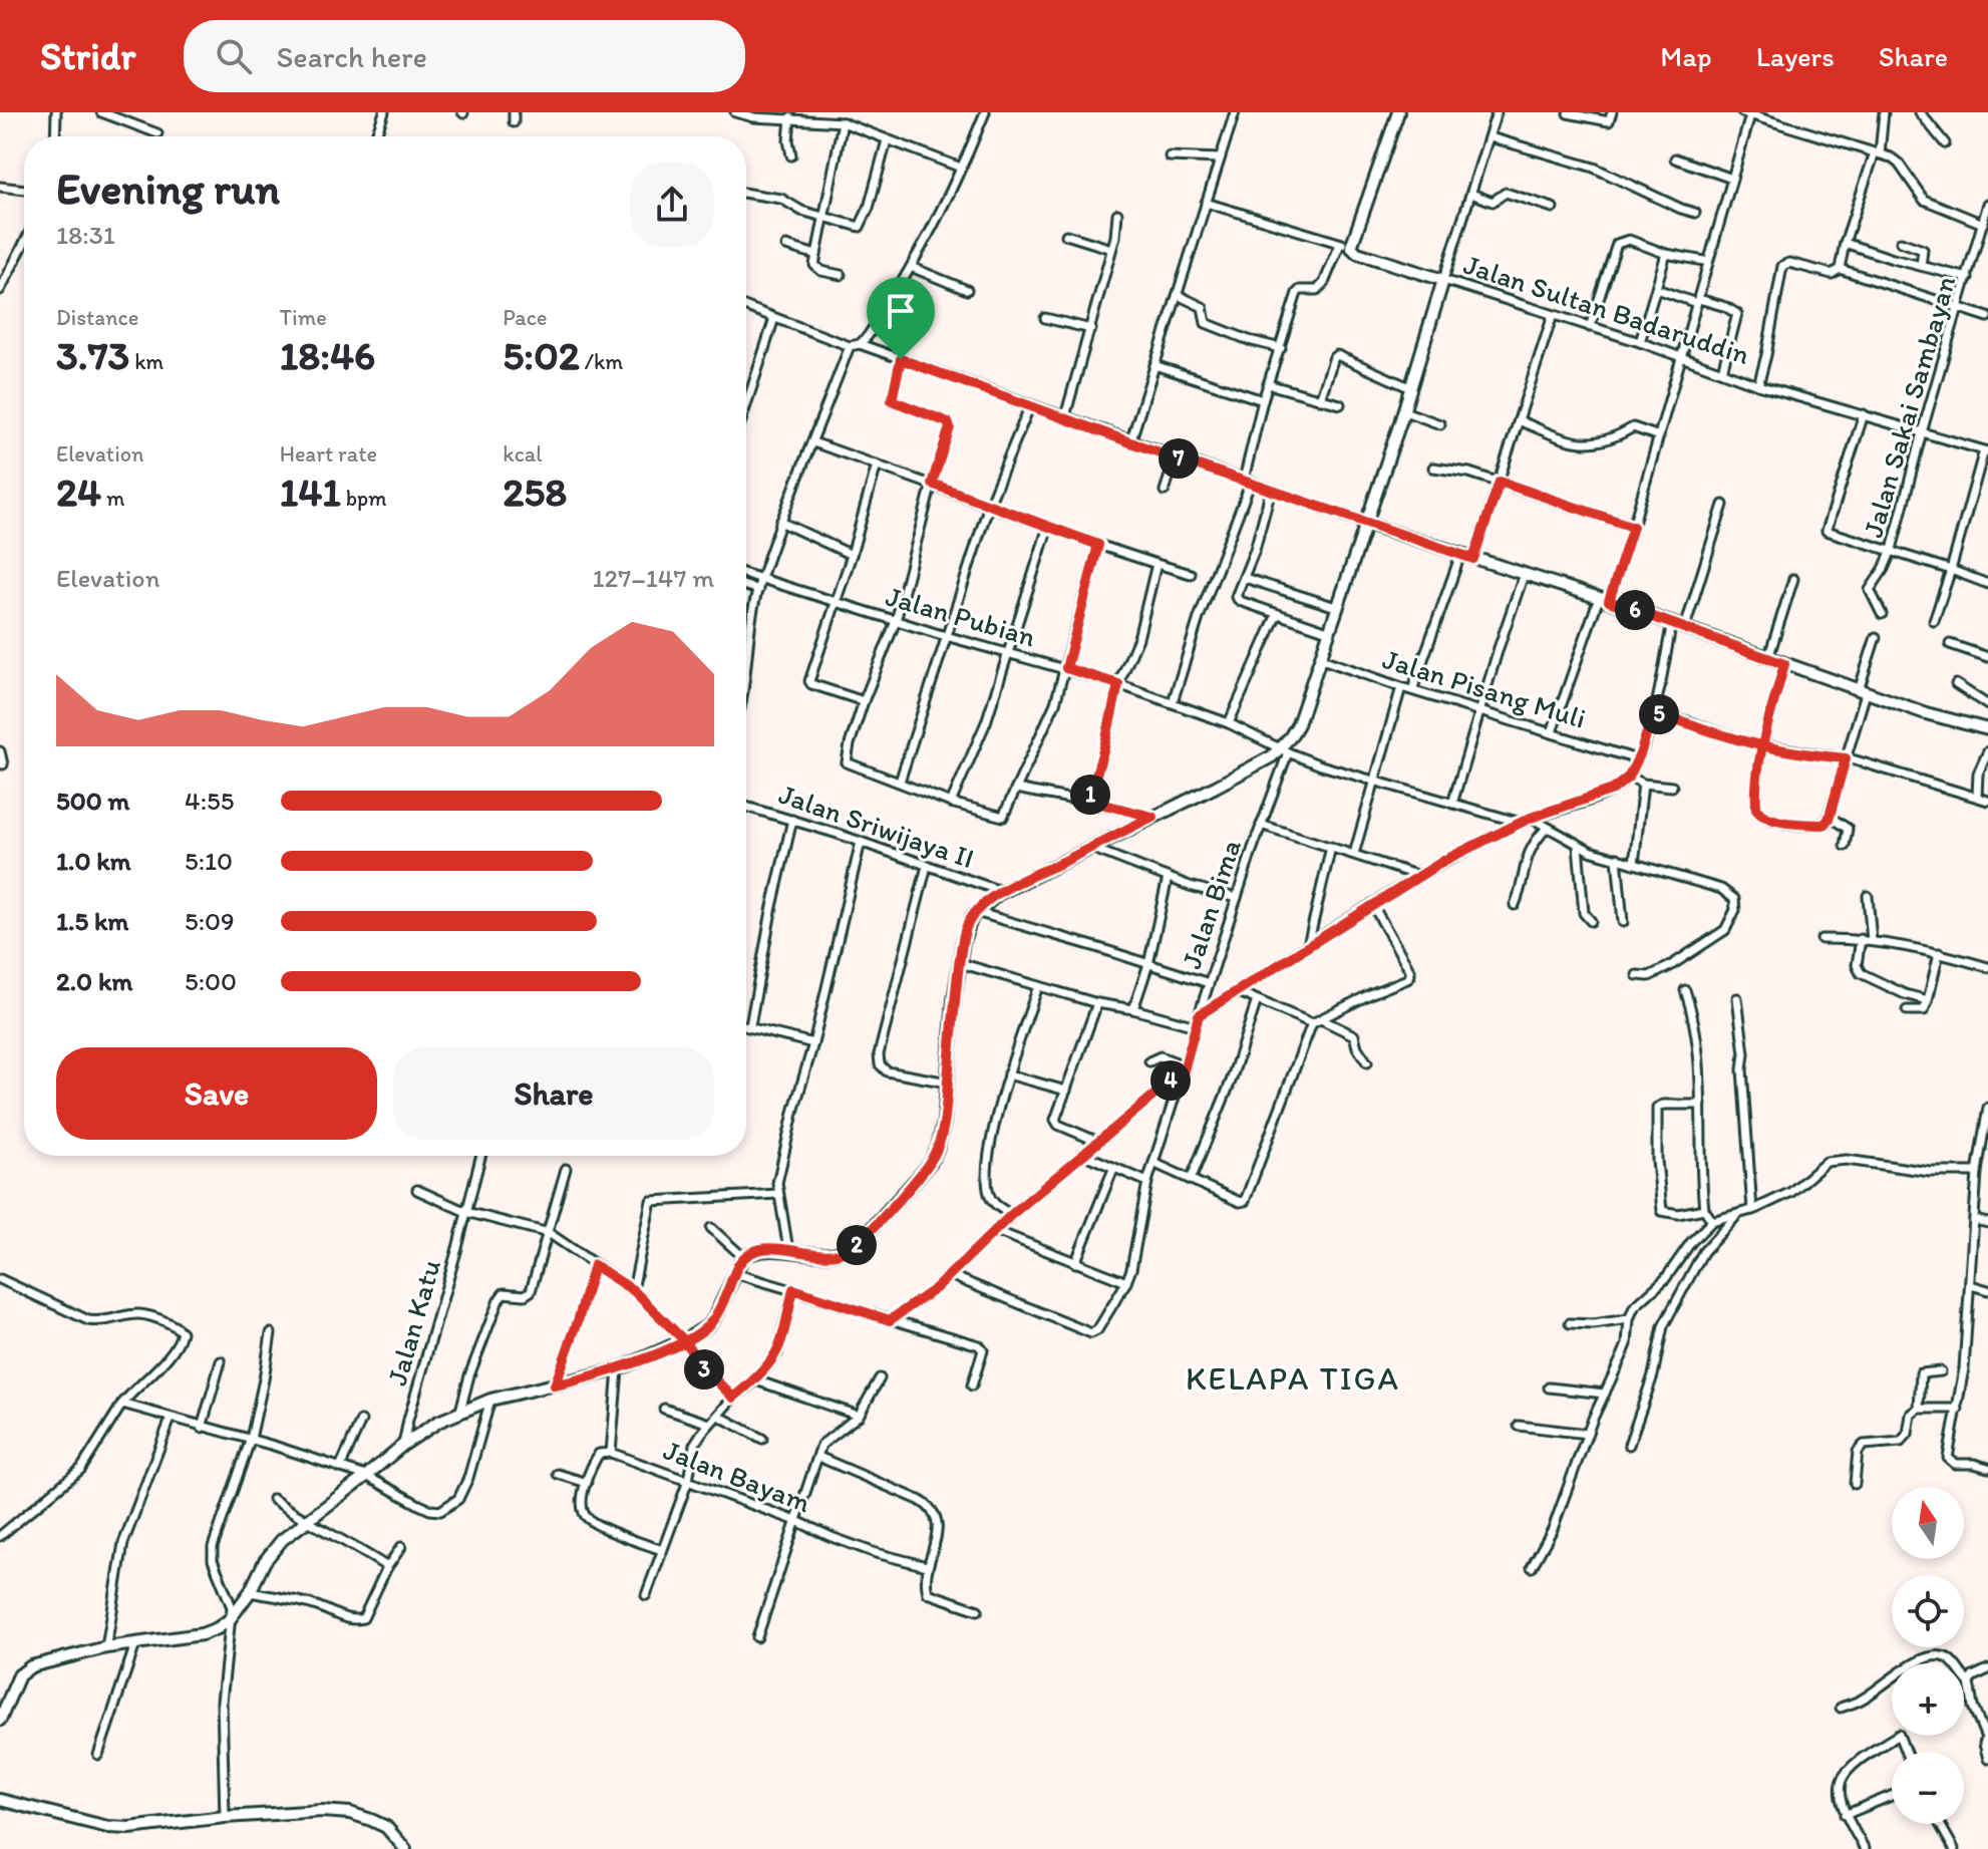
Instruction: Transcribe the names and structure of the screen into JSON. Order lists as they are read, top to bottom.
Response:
{
  "streets": {
    "street": [
      "Jalan Sultan Badaruddin",
      "Jalan Sakai Sambayan",
      "Jalan Pubian",
      "Jalan Pisang Muli",
      "Jalan Sriwijaya II",
      "Jalan Bima",
      "Jalan Katu",
      "Jalan Bayam"
    ]
  },
  "crossings": [
    ["Jalan Sultan Badaruddin", "Jalan Sakai Sambayan"],
    ["Jalan Pubian", "Jalan Bima"]
  ],
  "districts": ["KELAPA TIGA"],
  "north": "top",
  "page": {
    "header": "Stridr",
    "search": "Search here",
    "nav": ["Map", "Layers", "Share"],
    "heading": ["Evening run", "18:31"],
    "stats": [
      ["Distance", "3.73 km"],
      ["Time", "18:46"],
      ["Pace", "5:02 /km"],
      ["Elevation", "24 m"],
      ["Heart rate", "141 bpm"],
      ["kcal", "258"]
    ],
    "pins": [
      "7",
      "6",
      "5",
      "1",
      "4",
      "2",
      "3"
    ],
    "chart": ["Elevation", "127–147 m"],
    "list": [
      {
        "name": "500 m",
        "note": "4:55"
      },
      {
        "name": "1.0 km",
        "note": "5:10"
      },
      {
        "name": "1.5 km",
        "note": "5:09"
      },
      {
        "name": "2.0 km",
        "note": "5:00"
      }
    ],
    "buttons": ["Save", "Share"],
    "map_buttons": ["+", "−"]
  }
}
